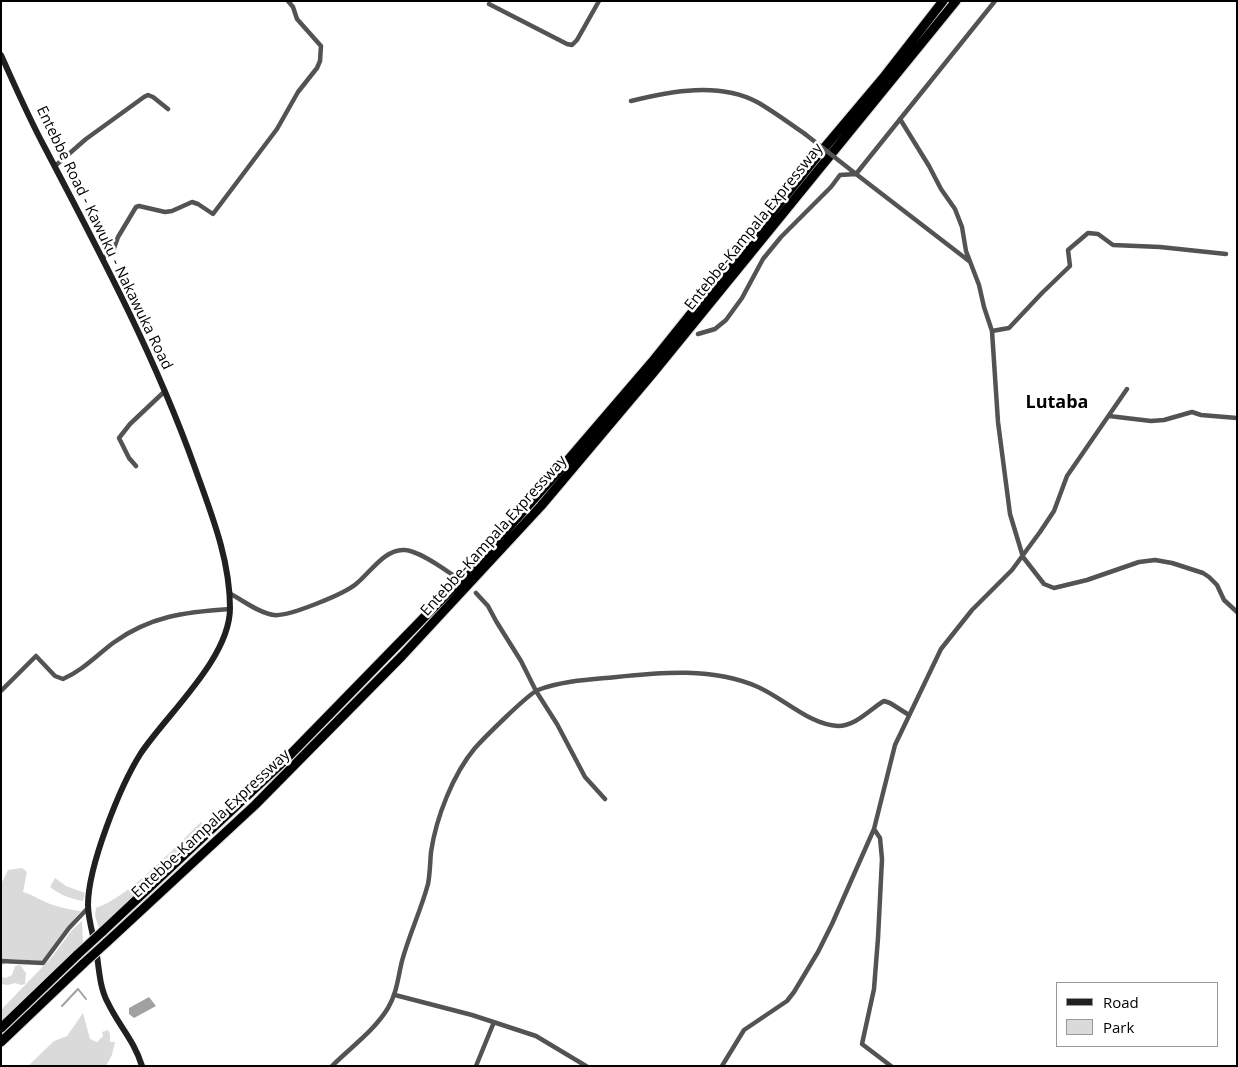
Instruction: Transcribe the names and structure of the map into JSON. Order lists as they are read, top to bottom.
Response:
{
  "streets": {
    "highway": ["Entebbe-Kampala Expressway"],
    "main road": ["Entebbe Road - Kawuku - Nakawuka Road"]
  },
  "districts": ["Lutaba"],
  "legend": ["Road", "Park"]
}
